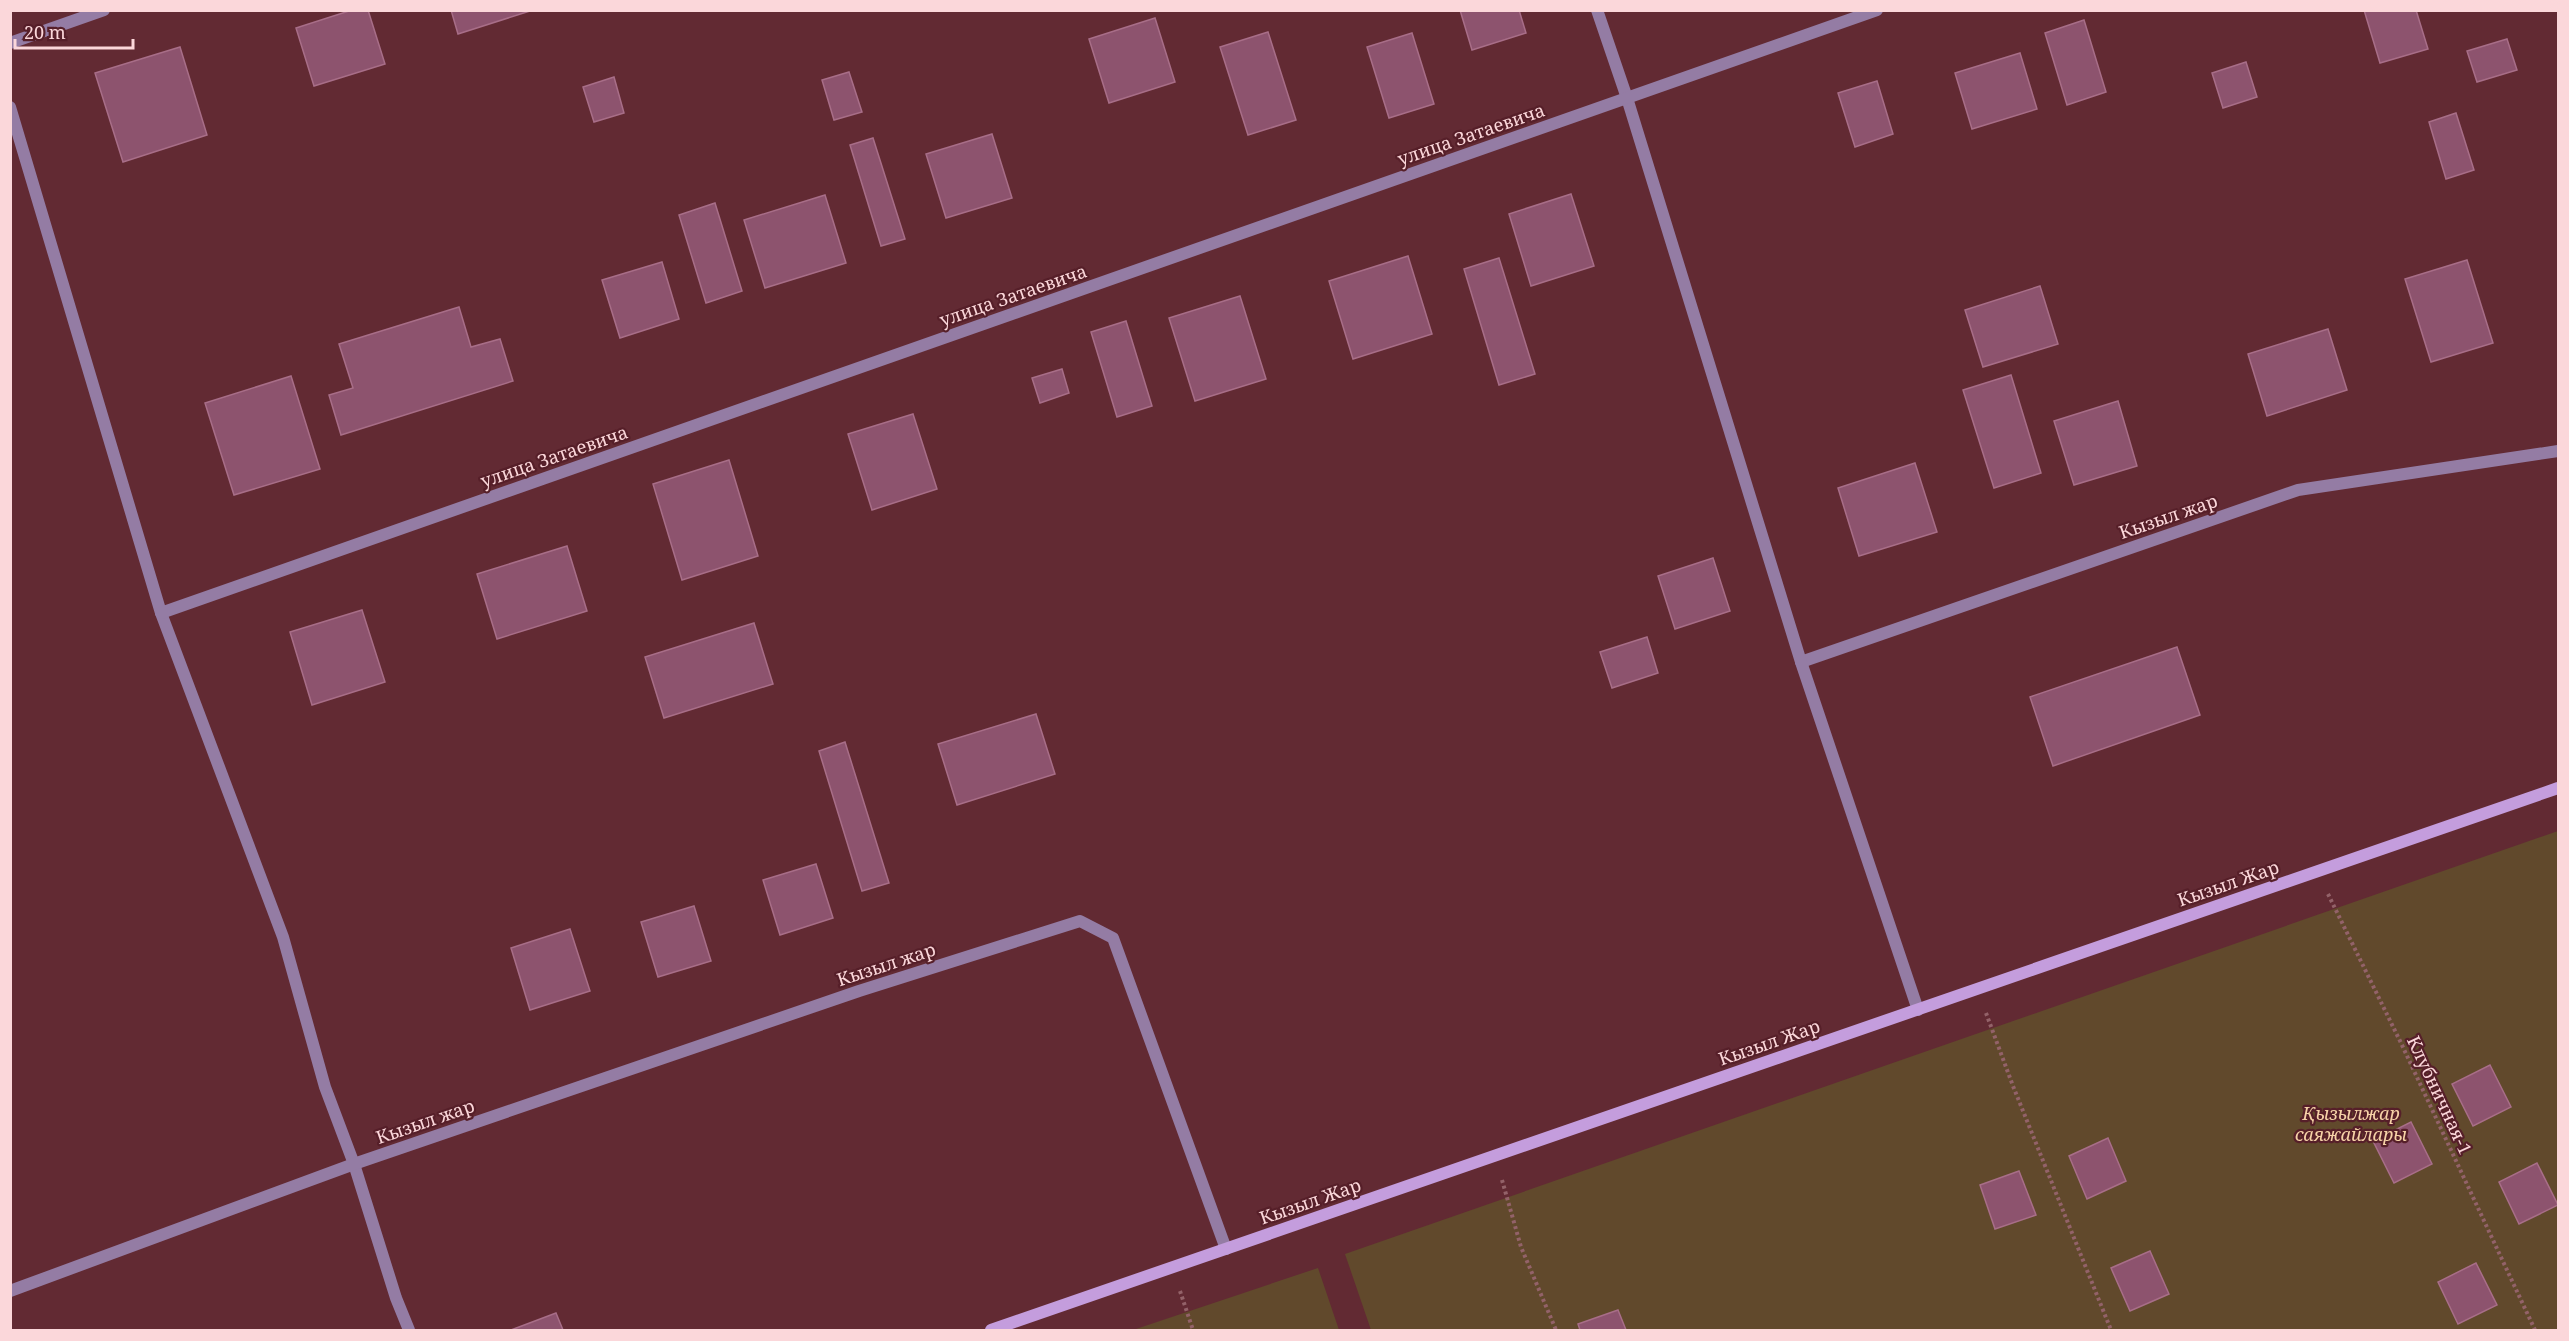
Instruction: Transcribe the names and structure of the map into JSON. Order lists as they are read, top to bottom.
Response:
{
  "streets": {
    "main road": ["Кызыл Жар"],
    "street": ["улица Затаевича", "Кызыл жар"],
    "path": ["Клубничная-1"]
  },
  "crossings": [
    ["Кызыл жар", "Кызыл Жар"],
    ["Кызыл Жар", "Клубничная-1"]
  ],
  "parks": ["Қызылжар саяжайлары"],
  "scale_bar": "20 m"
}
